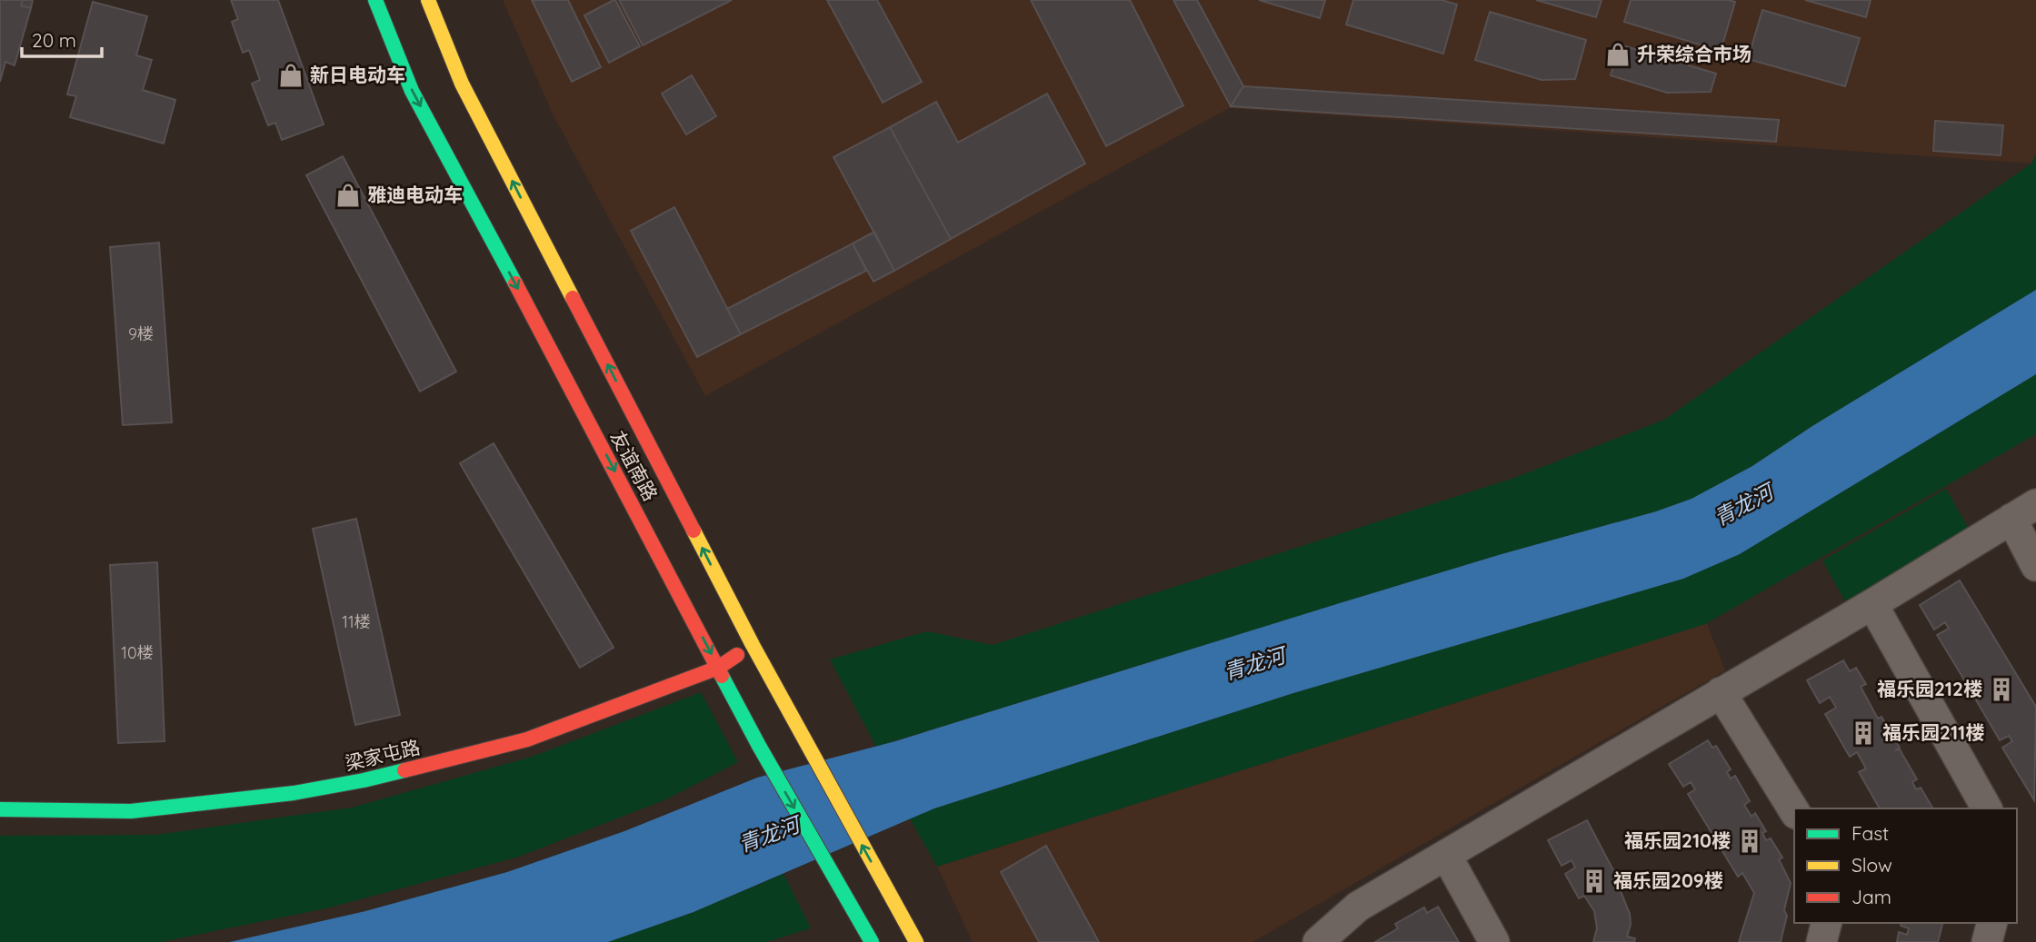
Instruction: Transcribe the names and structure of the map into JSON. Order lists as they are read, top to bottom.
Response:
{
  "streets": {
    "main road": ["友谊南路", "梁家屯路"]
  },
  "crossings": [
    ["友谊南路", "梁家屯路"]
  ],
  "water": ["青龙河"],
  "places": {
    "shop": ["升荣综合市场", "新日电动车", "雅迪电动车"],
    "building": [
      "福乐园212楼",
      "福乐园211楼",
      "福乐园210楼",
      "福乐园209楼"
    ]
  },
  "house_numbers": ["9楼", "11楼", "10楼"],
  "legend": ["Fast", "Slow", "Jam"],
  "scale_bar": "20 m"
}
